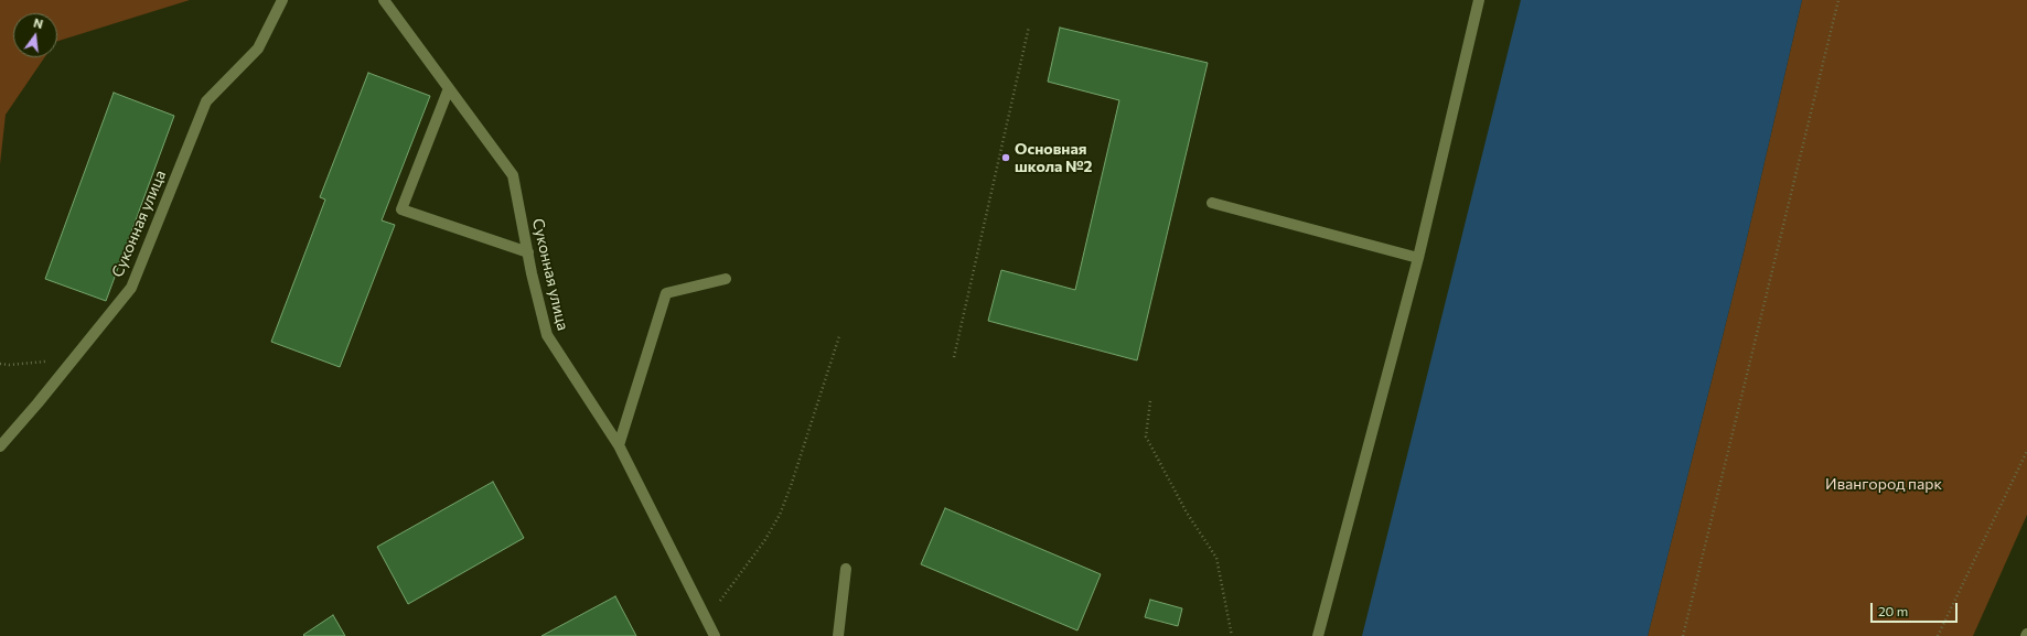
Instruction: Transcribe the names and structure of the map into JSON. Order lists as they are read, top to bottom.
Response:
{
  "streets": {
    "lane": ["Суконная улица"]
  },
  "parks": ["Ивангород парк"],
  "places": ["Основная школа №2"],
  "scale_bar": "20 m",
  "north": "top"
}
